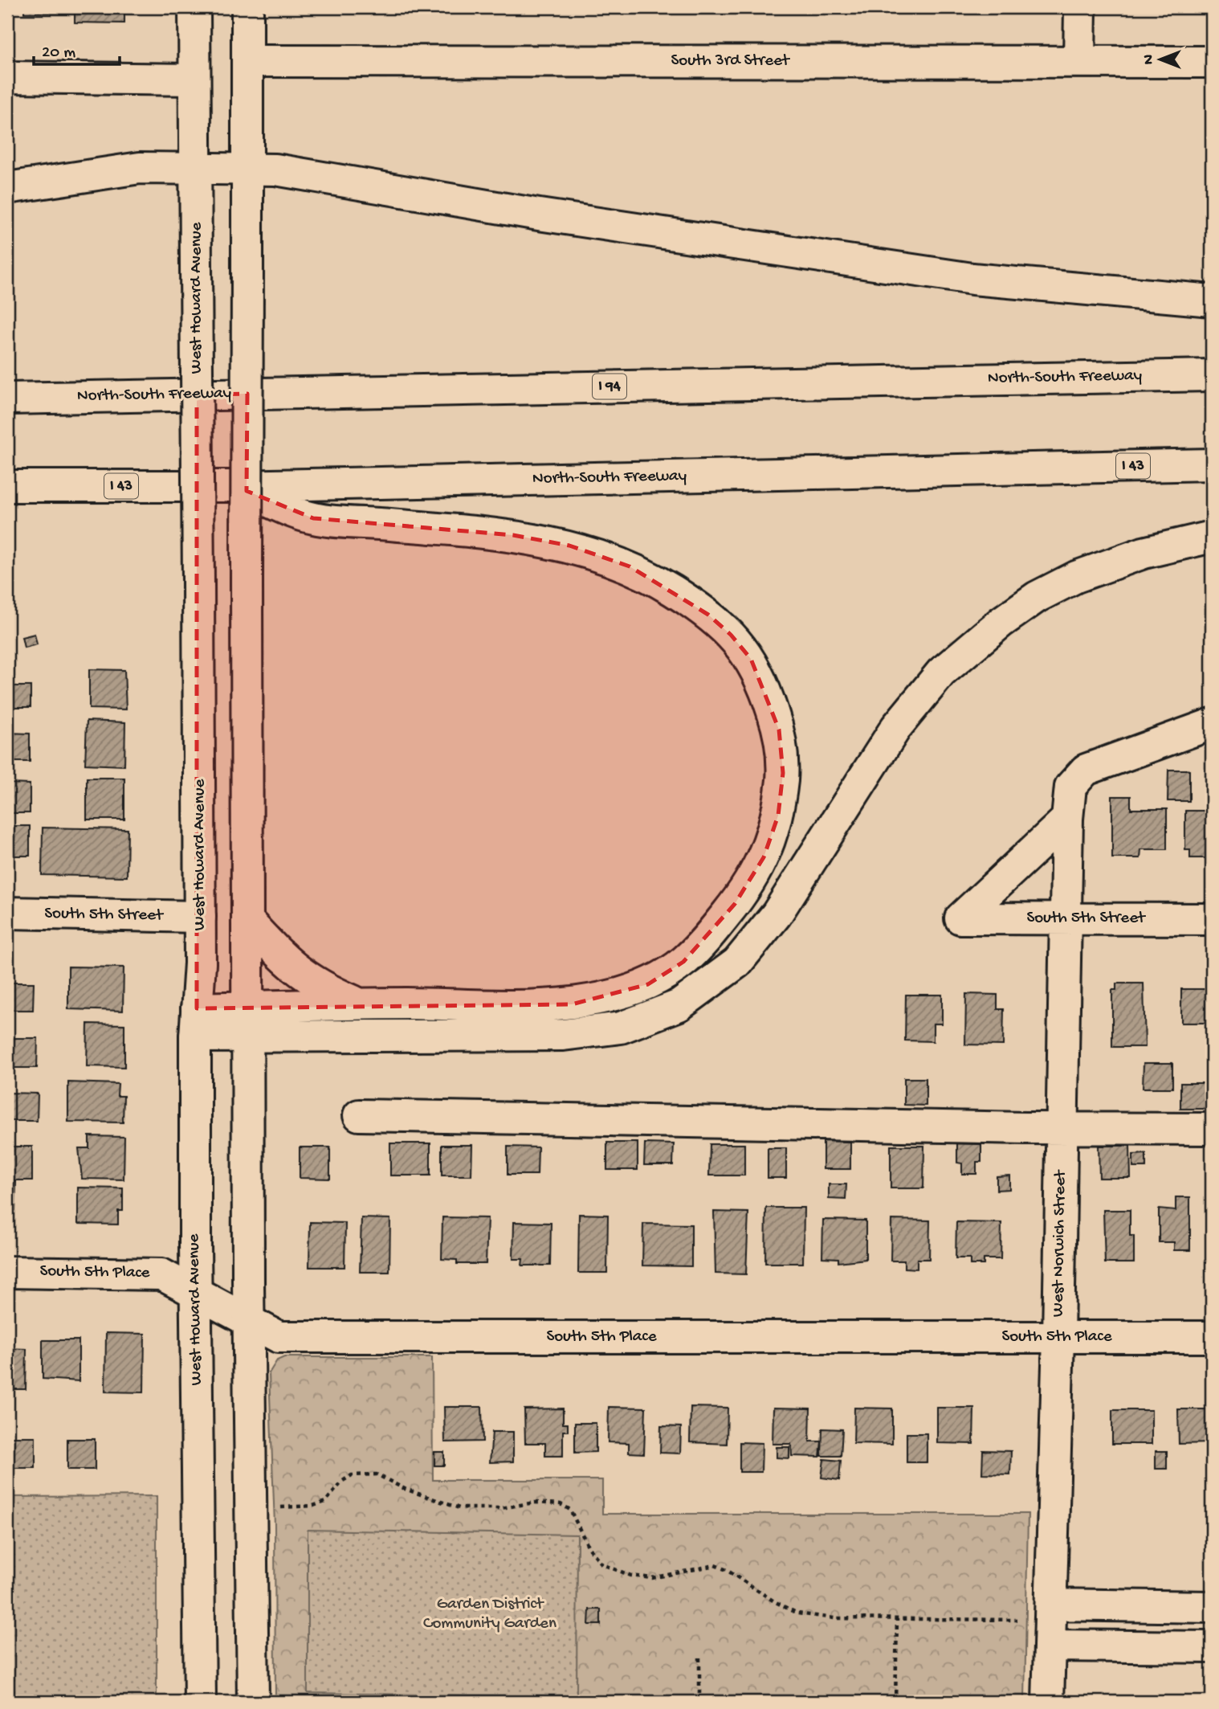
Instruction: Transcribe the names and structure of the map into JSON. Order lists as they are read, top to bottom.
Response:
{
  "streets": {
    "main road": [
      "South 3rd Street",
      "West Howard Avenue",
      "North-South Freeway",
      "I 94",
      "I 43",
      "South 5th Street",
      "West Norwich Street",
      "South 5th Place"
    ]
  },
  "crossings": [
    ["West Howard Avenue", "South 5th Street"],
    ["West Howard Avenue", "South 5th Place"],
    ["South 5th Street", "West Norwich Street"],
    ["West Norwich Street", "South 5th Place"]
  ],
  "parks": ["Garden District Community Garden"],
  "scale_bar": "20 m",
  "north": "left"
}
